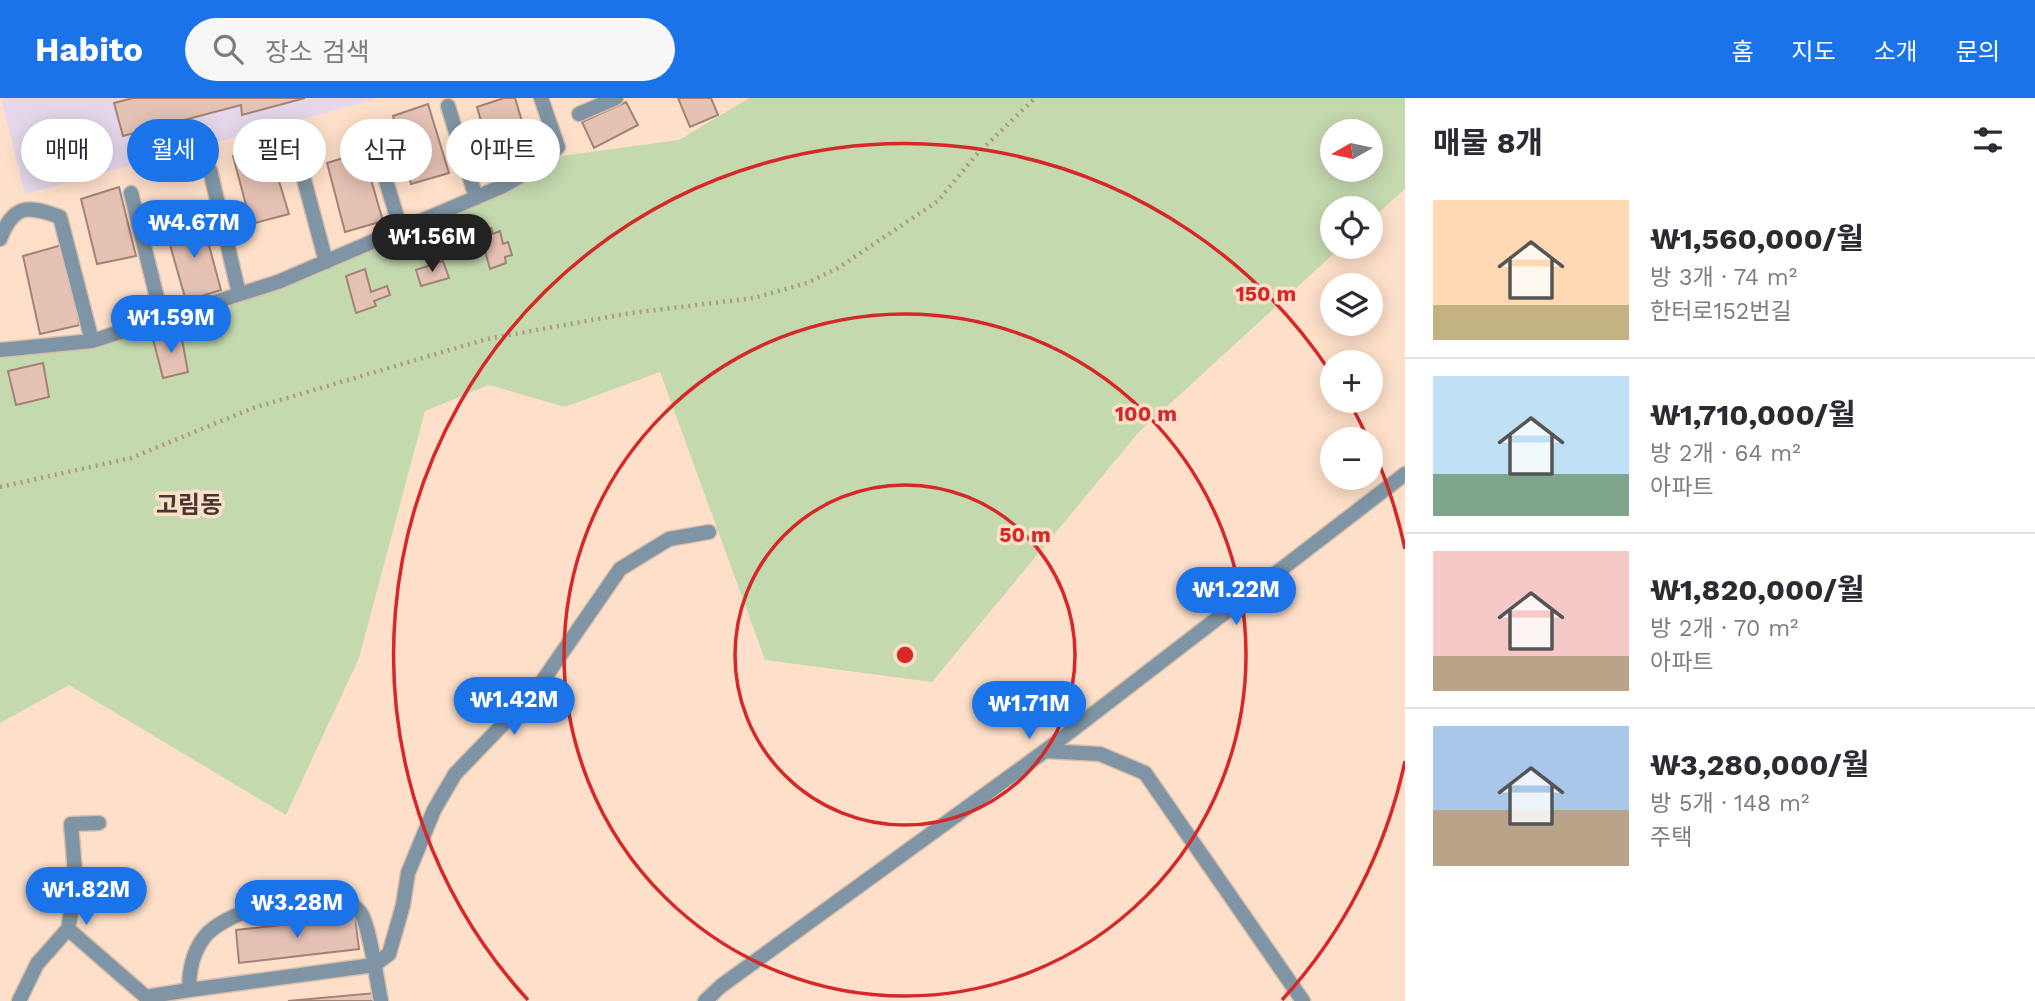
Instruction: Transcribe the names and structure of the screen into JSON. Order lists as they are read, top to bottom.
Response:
{
  "districts": ["고림동"],
  "north": "left",
  "page": {
    "header": "Habito",
    "search": "장소 검색",
    "nav": [
      "홈",
      "지도",
      "소개",
      "문의"
    ],
    "heading": "매물 8개",
    "map_buttons": ["+", "−"],
    "chip": [
      "매매",
      "월세",
      "필터",
      "신규",
      "아파트"
    ],
    "list": [
      {
        "name": "₩1,560,000/월",
        "note": "방 3개 · 74 m² · 한터로152번길"
      },
      {
        "name": "₩1,710,000/월",
        "note": "방 2개 · 64 m² · 아파트"
      },
      {
        "name": "₩1,820,000/월",
        "note": "방 2개 · 70 m² · 아파트"
      },
      {
        "name": "₩3,280,000/월",
        "note": "방 5개 · 148 m² · 주택"
      }
    ],
    "price": [
      "₩4.67M",
      "₩1.56M",
      "₩1.59M",
      "₩1.22M",
      "₩1.42M",
      "₩1.71M",
      "₩1.82M",
      "₩3.28M"
    ]
  },
  "rings": ["150 m", "100 m", "50 m"]
}
